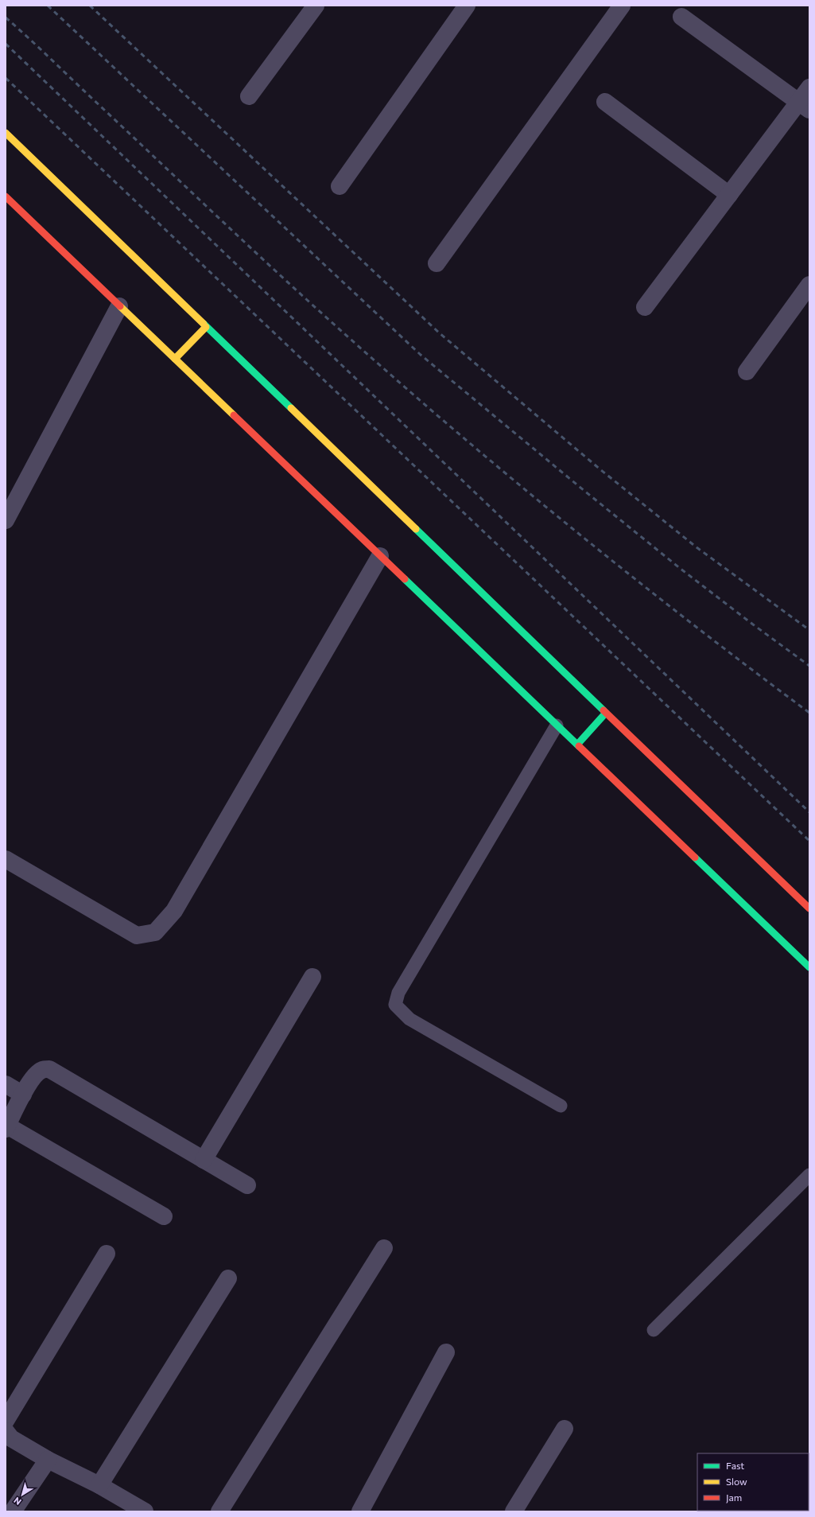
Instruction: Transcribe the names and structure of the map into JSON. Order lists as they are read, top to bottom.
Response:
{
  "legend": ["Fast", "Slow", "Jam"],
  "north": "bottom left"
}
